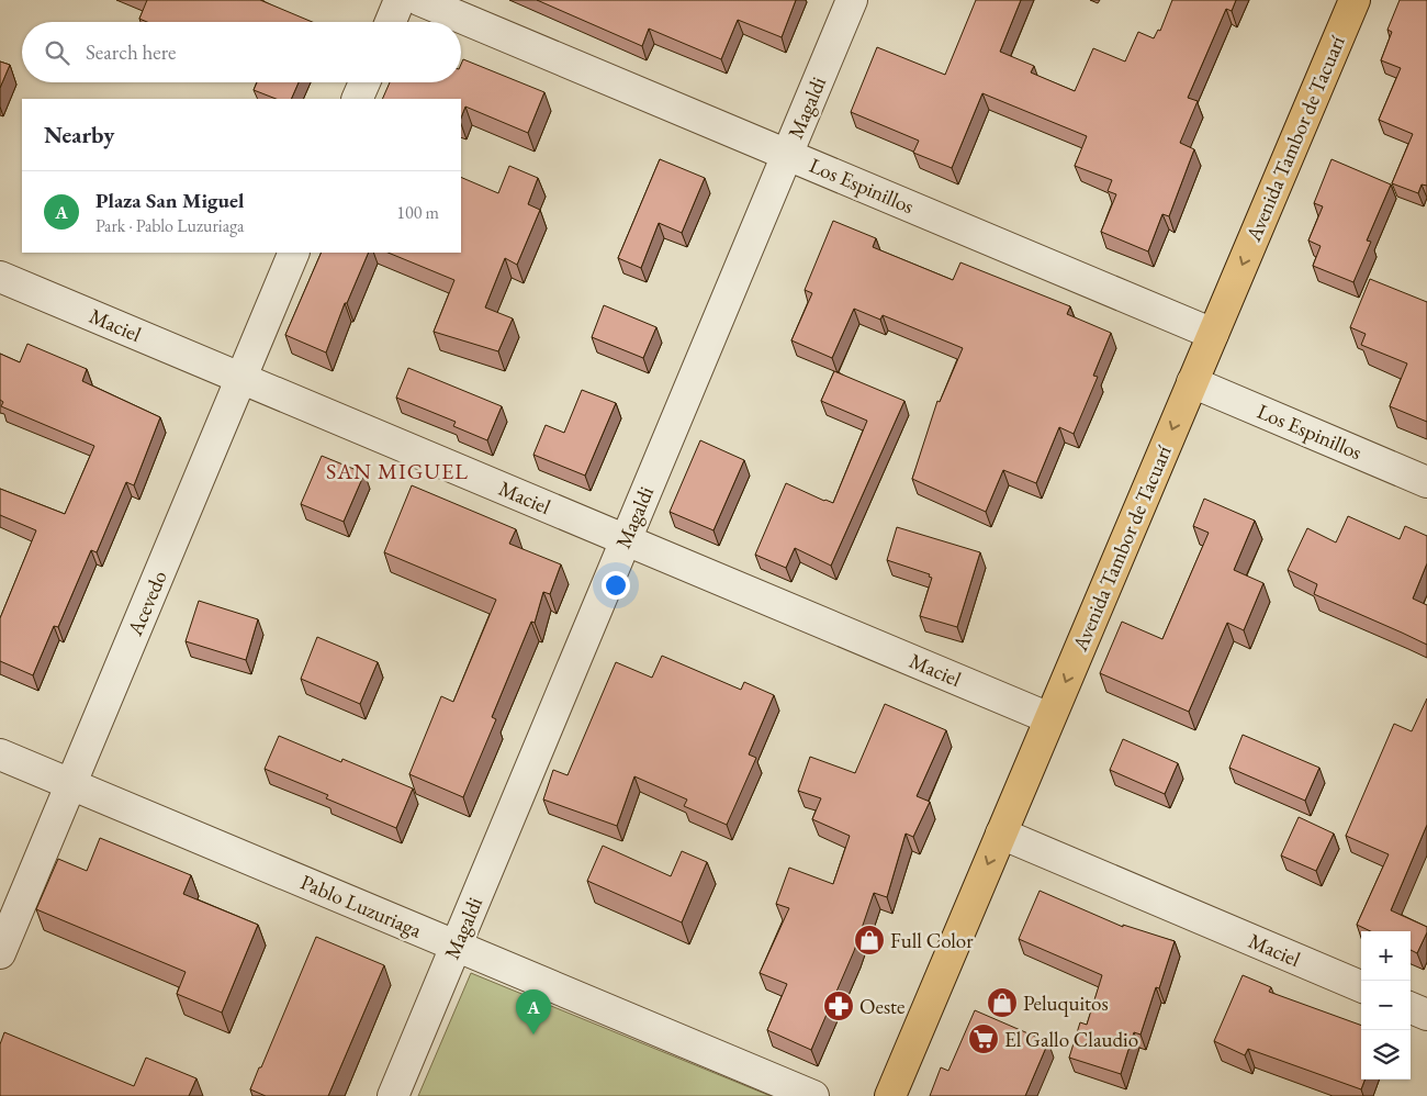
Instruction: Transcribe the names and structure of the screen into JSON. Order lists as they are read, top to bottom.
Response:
{
  "streets": {
    "main road": ["Avenida Tambor de Tacuarí"],
    "street": [
      "Magaldi",
      "Los Espinillos",
      "Maciel",
      "Acevedo",
      "Pablo Luzuriaga"
    ]
  },
  "crossings": [
    ["Magaldi", "Los Espinillos"],
    ["Magaldi", "Maciel"],
    ["Magaldi", "Pablo Luzuriaga"],
    ["Avenida Tambor de Tacuarí", "Los Espinillos"],
    ["Avenida Tambor de Tacuarí", "Maciel"],
    ["Maciel", "Acevedo"],
    ["Acevedo", "Pablo Luzuriaga"]
  ],
  "one_way": ["Avenida Tambor de Tacuarí"],
  "districts": ["SAN MIGUEL"],
  "places": {
    "shop": ["Full Color", "Peluquitos"],
    "pharmacy": ["Oeste"],
    "supermarket": ["El Gallo Claudio"]
  },
  "page": {
    "search": "Search here",
    "heading": "Nearby",
    "list": [
      {
        "mark": "A",
        "name": "Plaza San Miguel",
        "note": "Park · Pablo Luzuriaga",
        "value": "100 m"
      }
    ],
    "map_buttons": ["+", "−"],
    "pins": "A"
  }
}
